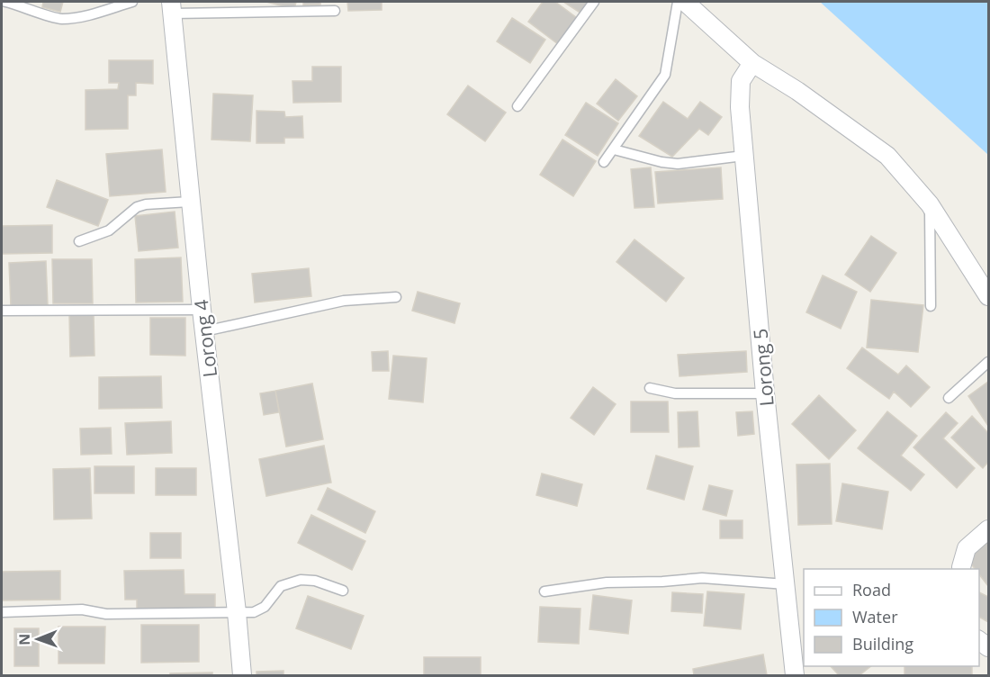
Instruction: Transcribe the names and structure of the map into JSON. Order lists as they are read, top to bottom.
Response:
{
  "streets": {
    "street": ["Lorong 4", "Lorong 5"]
  },
  "legend": ["Road", "Water", "Building"],
  "north": "left"
}
